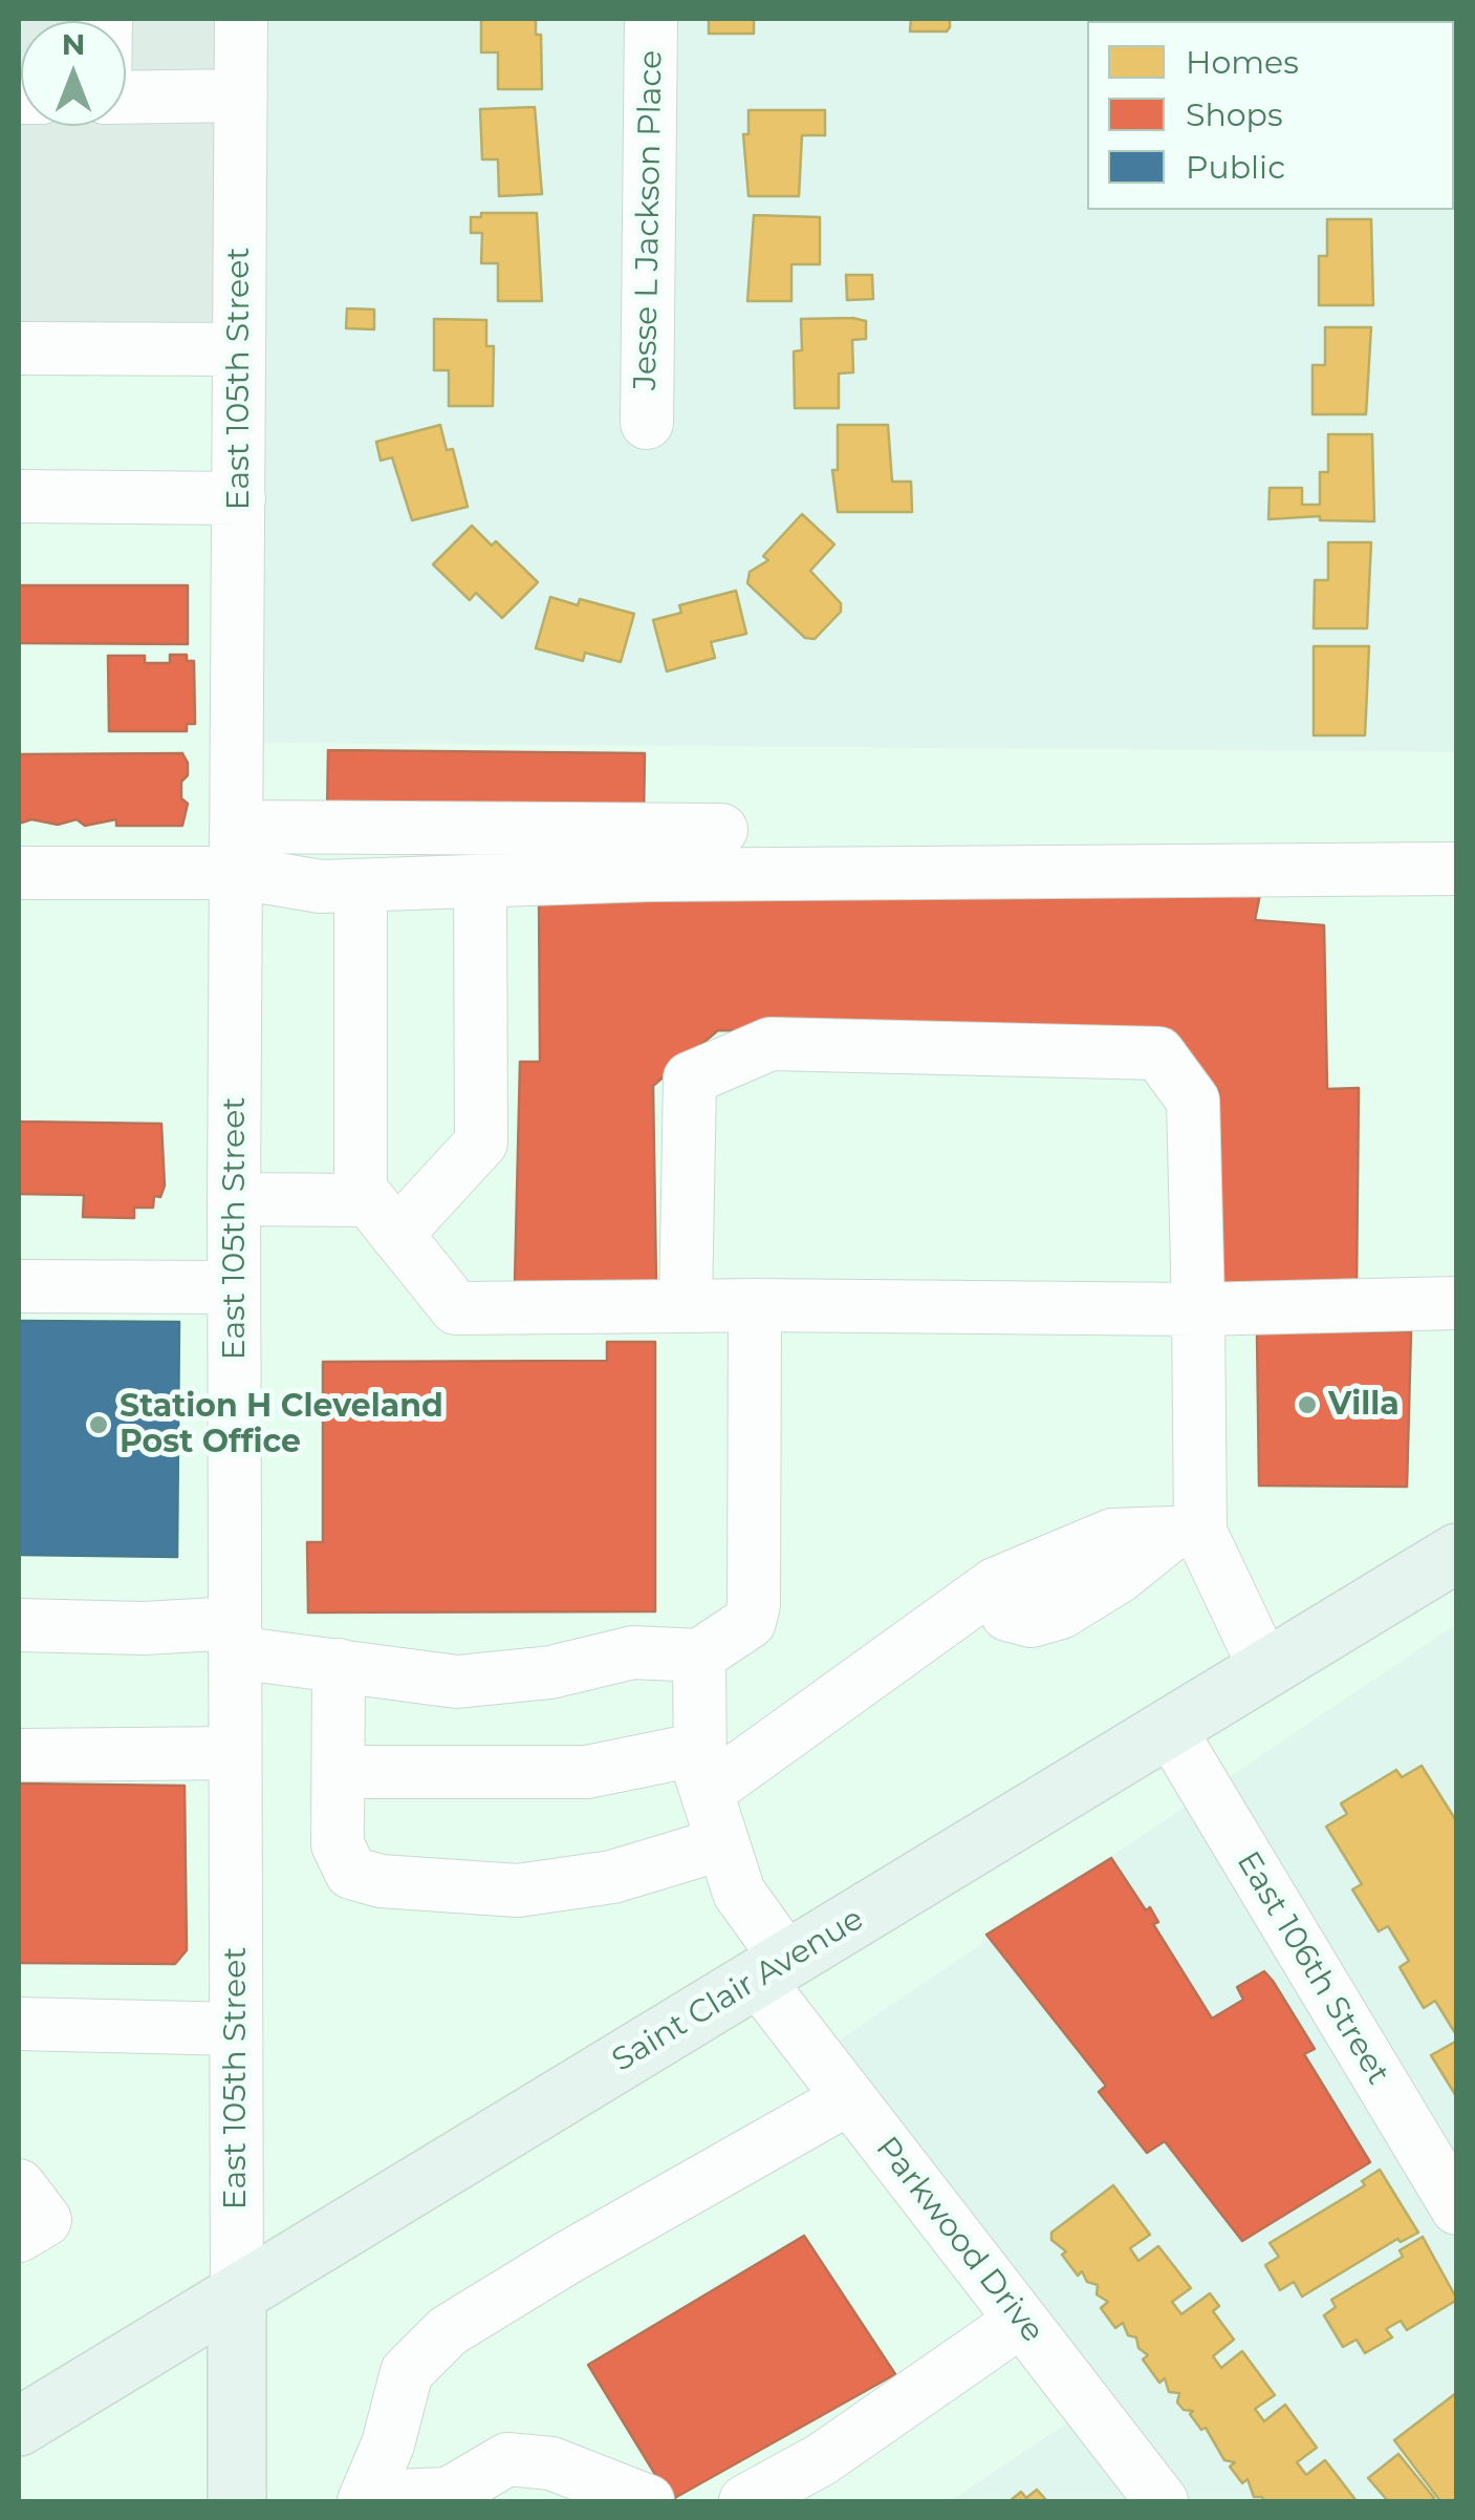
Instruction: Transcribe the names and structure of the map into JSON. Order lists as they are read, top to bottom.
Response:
{
  "streets": {
    "main road": ["East 105th Street", "Saint Clair Avenue"],
    "street": ["Jesse L Jackson Place", "East 106th Street", "Parkwood Drive"]
  },
  "crossings": [
    ["East 105th Street", "Saint Clair Avenue"],
    ["East 106th Street", "Saint Clair Avenue"],
    ["Saint Clair Avenue", "Parkwood Drive"]
  ],
  "places": ["Villa", "Station H Cleveland Post Office"],
  "legend": ["Homes", "Shops", "Public"],
  "north": "top"
}
